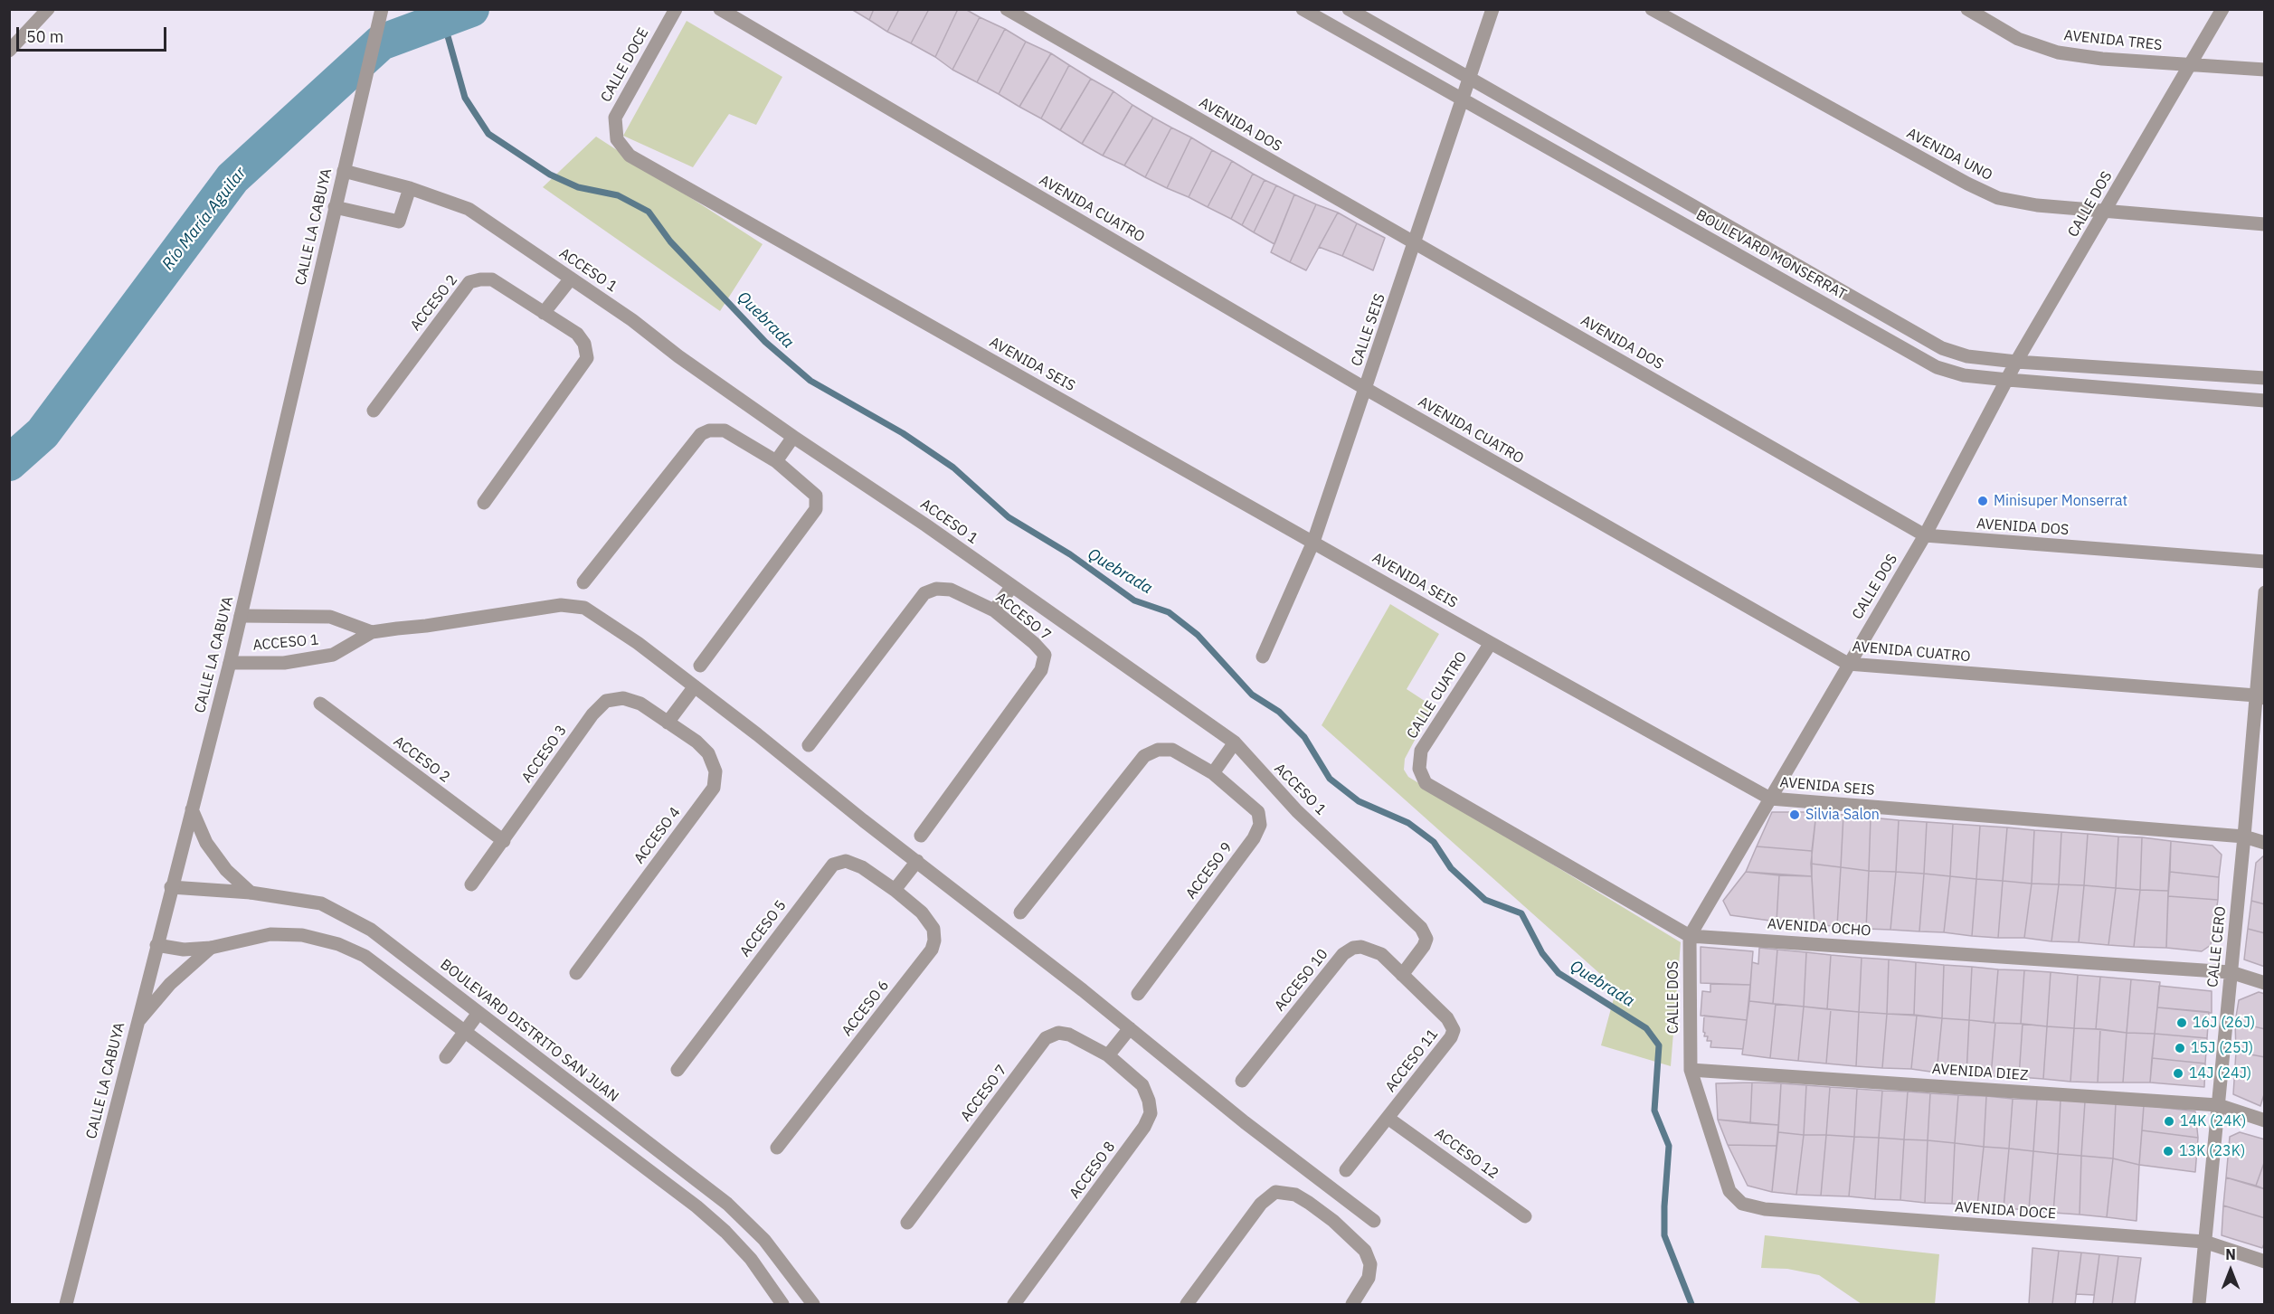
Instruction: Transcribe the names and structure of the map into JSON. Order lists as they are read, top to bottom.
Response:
{
  "streets": {
    "street": [
      "AVENIDA TRES",
      "CALLE DOCE",
      "AVENIDA DOS",
      "AVENIDA UNO",
      "CALLE DOS",
      "AVENIDA CUATRO",
      "CALLE LA CABUYA",
      "BOULEVARD MONSERRAT",
      "ACCESO 1",
      "ACCESO 2",
      "CALLE SEIS",
      "AVENIDA SEIS",
      "ACCESO 7",
      "CALLE CUATRO",
      "ACCESO 3",
      "ACCESO 4",
      "ACCESO 9",
      "AVENIDA OCHO",
      "ACCESO 5",
      "CALLE CERO",
      "ACCESO 10",
      "ACCESO 6",
      "BOULEVARD DISTRITO SAN JUAN",
      "ACCESO 11",
      "AVENIDA DIEZ",
      "ACCESO 12",
      "ACCESO 8",
      "AVENIDA DOCE"
    ]
  },
  "crossings": [
    ["AVENIDA TRES", "CALLE DOS"],
    ["CALLE DOCE", "AVENIDA SEIS"],
    ["AVENIDA DOS", "CALLE DOS"],
    ["AVENIDA DOS", "CALLE SEIS"],
    ["AVENIDA UNO", "CALLE DOS"],
    ["CALLE DOS", "AVENIDA CUATRO"],
    ["CALLE DOS", "BOULEVARD MONSERRAT"],
    ["CALLE DOS", "AVENIDA SEIS"],
    ["CALLE DOS", "AVENIDA OCHO"],
    ["CALLE DOS", "AVENIDA DIEZ"],
    ["CALLE DOS", "AVENIDA DOCE"],
    ["AVENIDA CUATRO", "CALLE SEIS"],
    ["AVENIDA CUATRO", "CALLE CERO"],
    ["CALLE LA CABUYA", "ACCESO 1"],
    ["CALLE LA CABUYA", "BOULEVARD DISTRITO SAN JUAN"],
    ["BOULEVARD MONSERRAT", "CALLE SEIS"],
    ["ACCESO 1", "ACCESO 10"],
    ["ACCESO 1", "ACCESO 11"],
    ["ACCESO 2", "ACCESO 3"],
    ["CALLE SEIS", "AVENIDA SEIS"],
    ["AVENIDA SEIS", "CALLE CUATRO"],
    ["AVENIDA SEIS", "CALLE CERO"],
    ["ACCESO 7", "ACCESO 8"],
    ["CALLE CUATRO", "AVENIDA OCHO"],
    ["ACCESO 3", "ACCESO 4"],
    ["AVENIDA OCHO", "CALLE CERO"],
    ["ACCESO 5", "ACCESO 6"],
    ["CALLE CERO", "AVENIDA DIEZ"],
    ["CALLE CERO", "AVENIDA DOCE"],
    ["ACCESO 10", "ACCESO 11"],
    ["ACCESO 11", "ACCESO 12"]
  ],
  "water": ["Río María Aguilar", "Quebrada"],
  "places": [
    "Minisuper Monserrat",
    "Silvia Salon",
    "16J (26J)",
    "15J (25J)",
    "14J (24J)",
    "14K (24K)",
    "13K (23K)"
  ],
  "scale_bar": "50 m",
  "north": "top"
}
